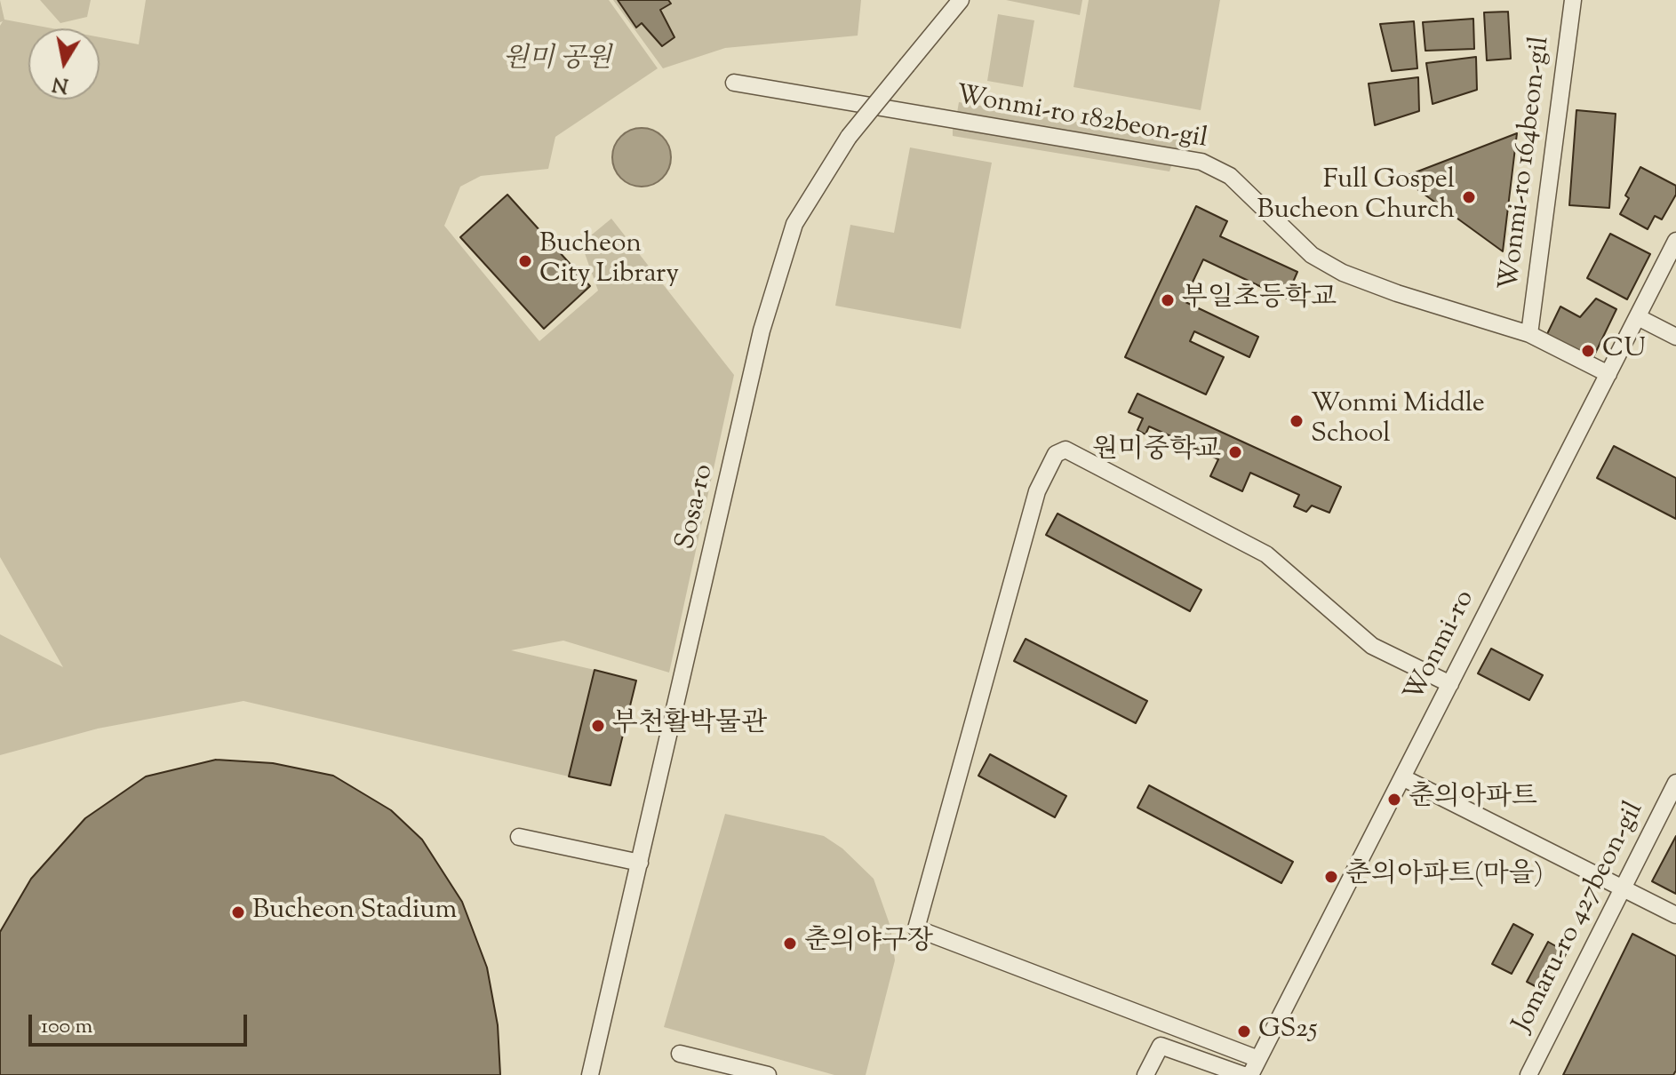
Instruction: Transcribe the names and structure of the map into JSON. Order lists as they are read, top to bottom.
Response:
{
  "streets": {
    "street": [
      "Wonmi-ro 182beon-gil",
      "Wonmi-ro 164beon-gil",
      "Sosa-ro",
      "Wonmi-ro",
      "Jomaru-ro 427beon-gil"
    ]
  },
  "crossings": [
    ["Wonmi-ro 182beon-gil", "Wonmi-ro 164beon-gil"],
    ["Wonmi-ro 182beon-gil", "Wonmi-ro"]
  ],
  "parks": ["원미 공원"],
  "places": [
    "Full Gospel Bucheon Church",
    "Bucheon City Library",
    "부일초등학교",
    "CU",
    "Wonmi Middle School",
    "원미중학교",
    "부천활박물관",
    "춘의아파트",
    "춘의아파트(마을)",
    "Bucheon Stadium",
    "춘의야구장",
    "GS25"
  ],
  "scale_bar": "100 m",
  "north": "bottom"
}
